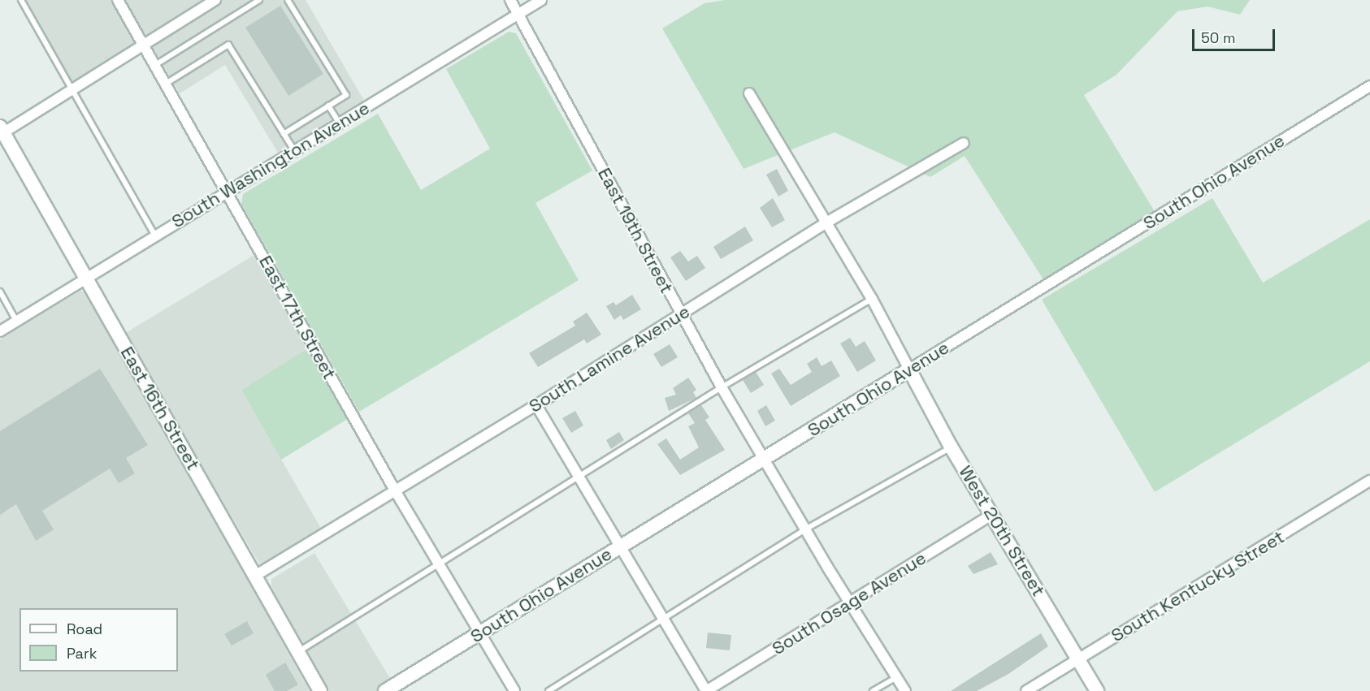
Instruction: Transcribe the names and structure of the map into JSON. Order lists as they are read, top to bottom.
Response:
{
  "streets": {
    "street": [
      "South Washington Avenue",
      "South Ohio Avenue",
      "East 19th Street",
      "East 17th Street",
      "South Lamine Avenue",
      "East 16th Street",
      "West 20th Street",
      "South Kentucky Street",
      "South Osage Avenue"
    ]
  },
  "crossings": [
    ["South Washington Avenue", "East 19th Street"],
    ["South Washington Avenue", "East 17th Street"],
    ["South Washington Avenue", "East 16th Street"],
    ["South Ohio Avenue", "East 19th Street"],
    ["South Ohio Avenue", "East 17th Street"],
    ["South Ohio Avenue", "West 20th Street"],
    ["East 19th Street", "South Lamine Avenue"],
    ["East 19th Street", "South Osage Avenue"],
    ["East 17th Street", "South Lamine Avenue"],
    ["South Lamine Avenue", "East 16th Street"],
    ["West 20th Street", "South Kentucky Street"],
    ["West 20th Street", "South Osage Avenue"]
  ],
  "legend": ["Road", "Park"],
  "scale_bar": "50 m"
}
